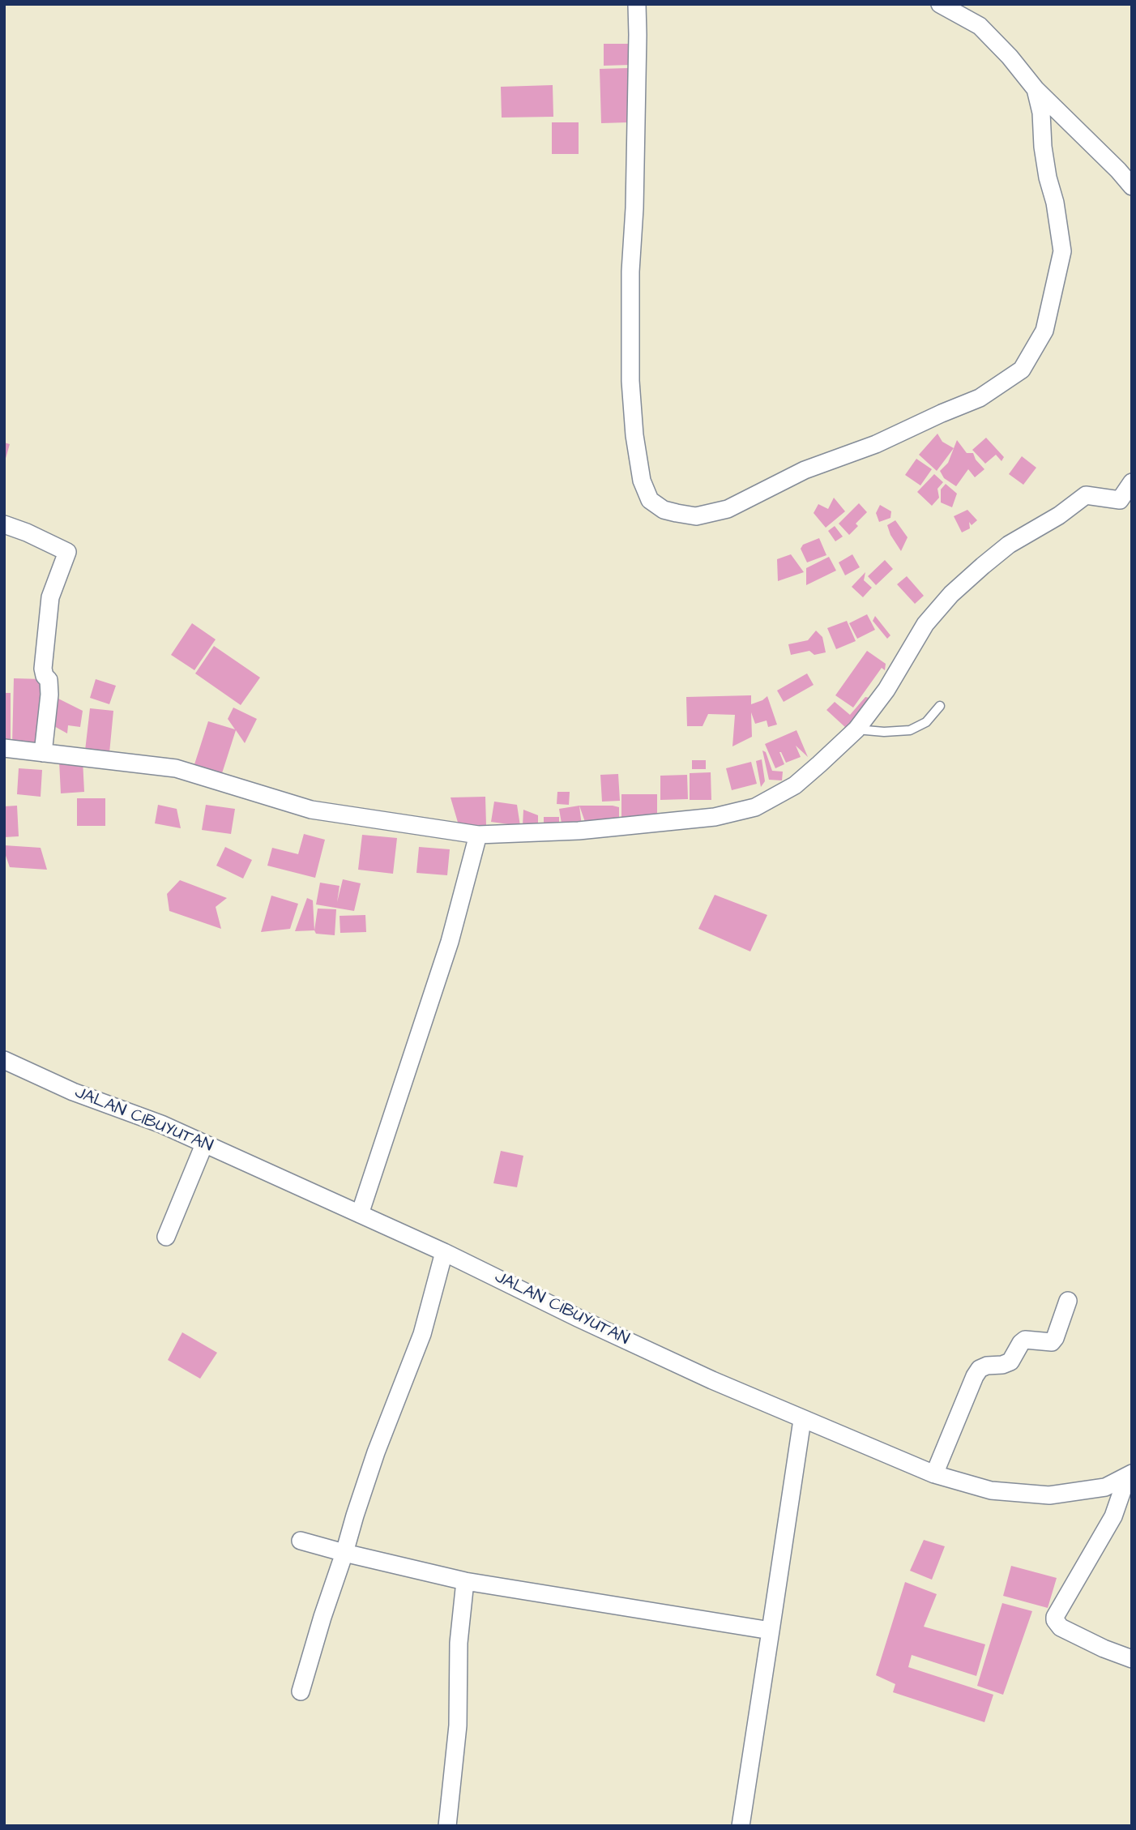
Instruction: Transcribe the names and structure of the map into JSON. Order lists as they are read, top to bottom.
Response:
{
  "streets": {
    "street": ["JALAN CIBUYUTAN"]
  }
}
